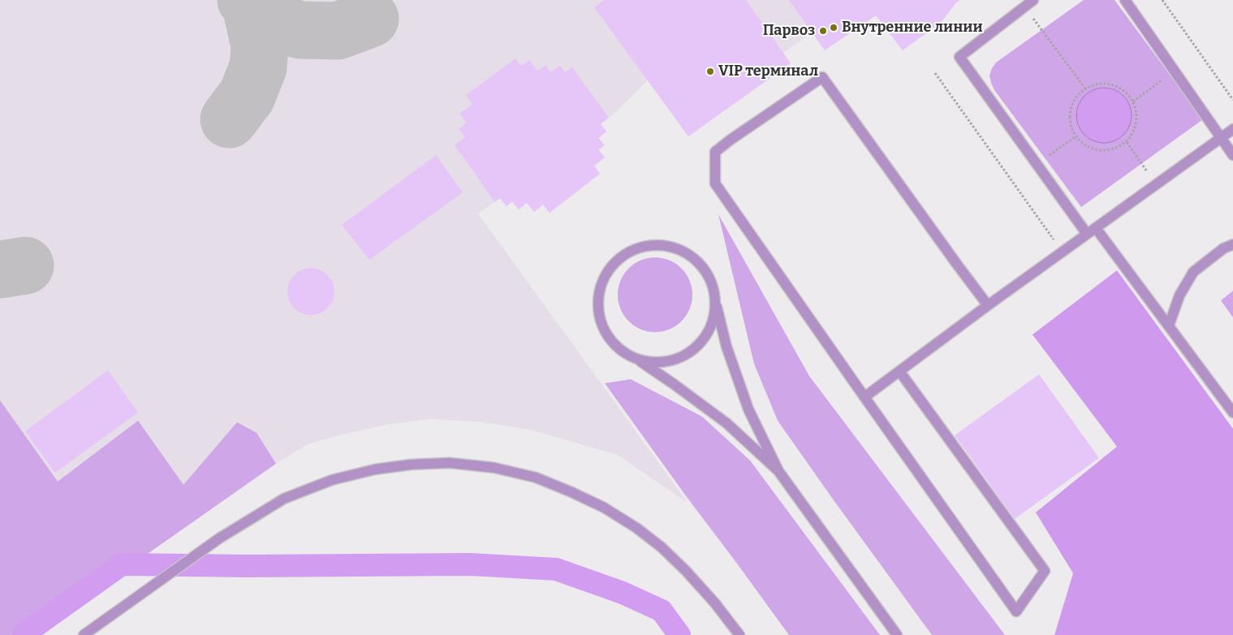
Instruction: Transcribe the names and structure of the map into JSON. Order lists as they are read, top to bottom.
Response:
{
  "places": ["Внутренние линии", "Парвоз", "VIP терминал"]
}
